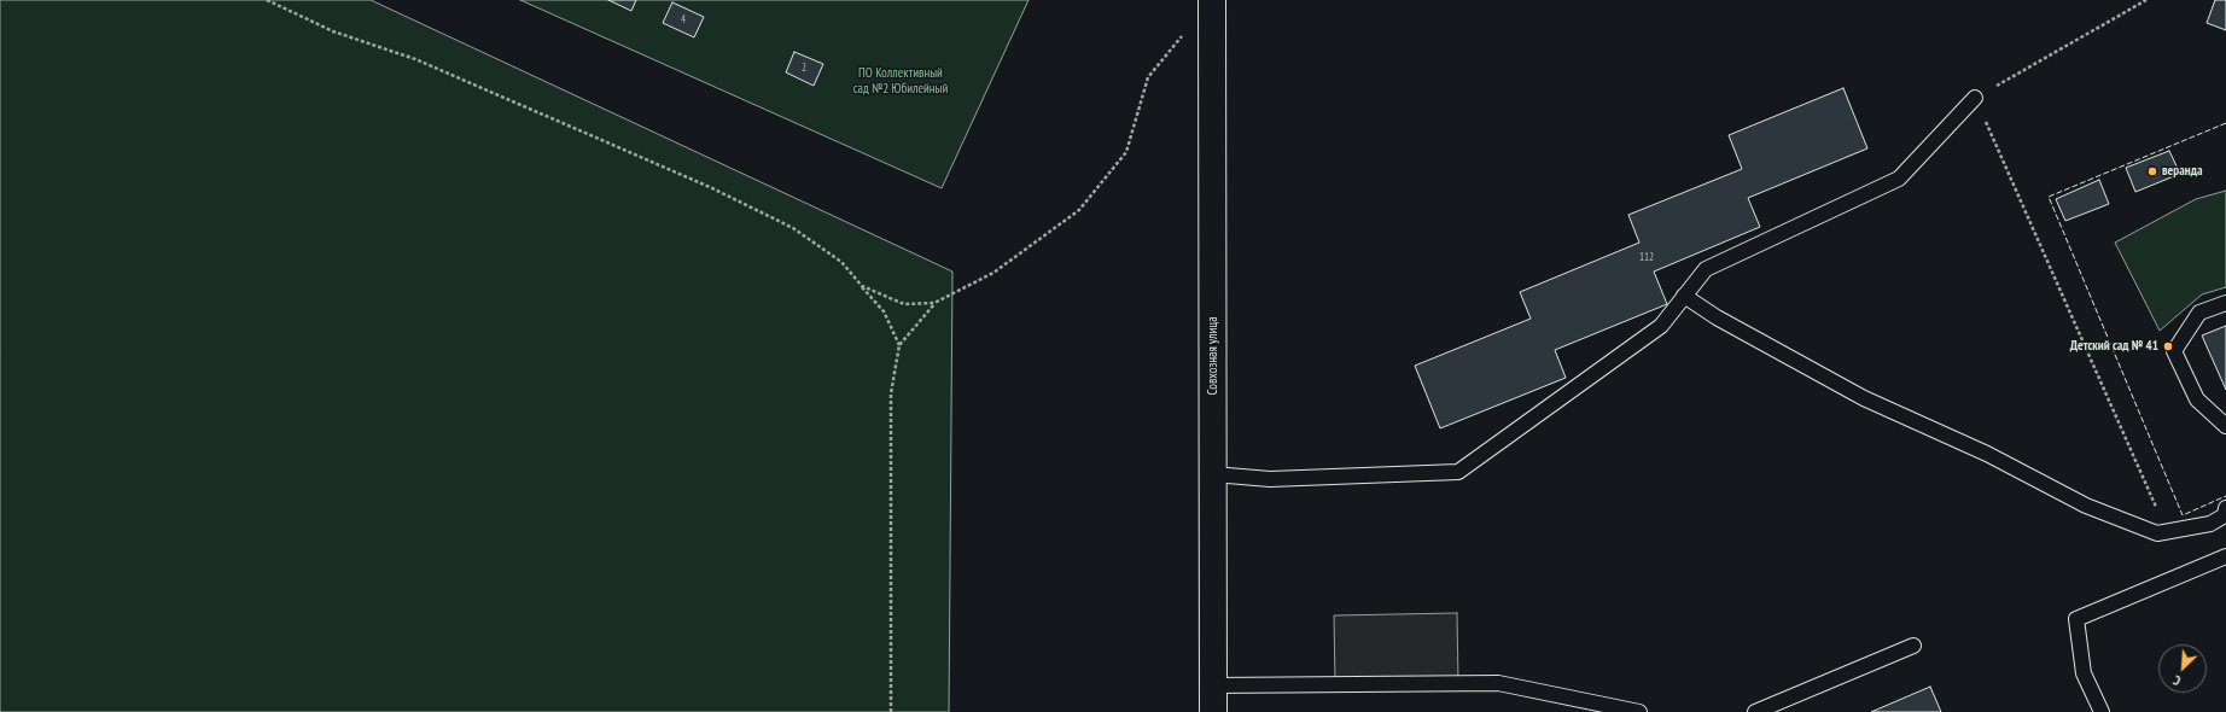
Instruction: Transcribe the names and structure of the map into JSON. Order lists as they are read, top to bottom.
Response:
{
  "streets": {
    "main road": ["Совхозная улица"]
  },
  "parks": ["ПО Коллективный сад №2 Юбилейный"],
  "places": ["веранда", "Детский сад № 41"],
  "house_numbers": ["4", "2", "112"],
  "north": "bottom left"
}
